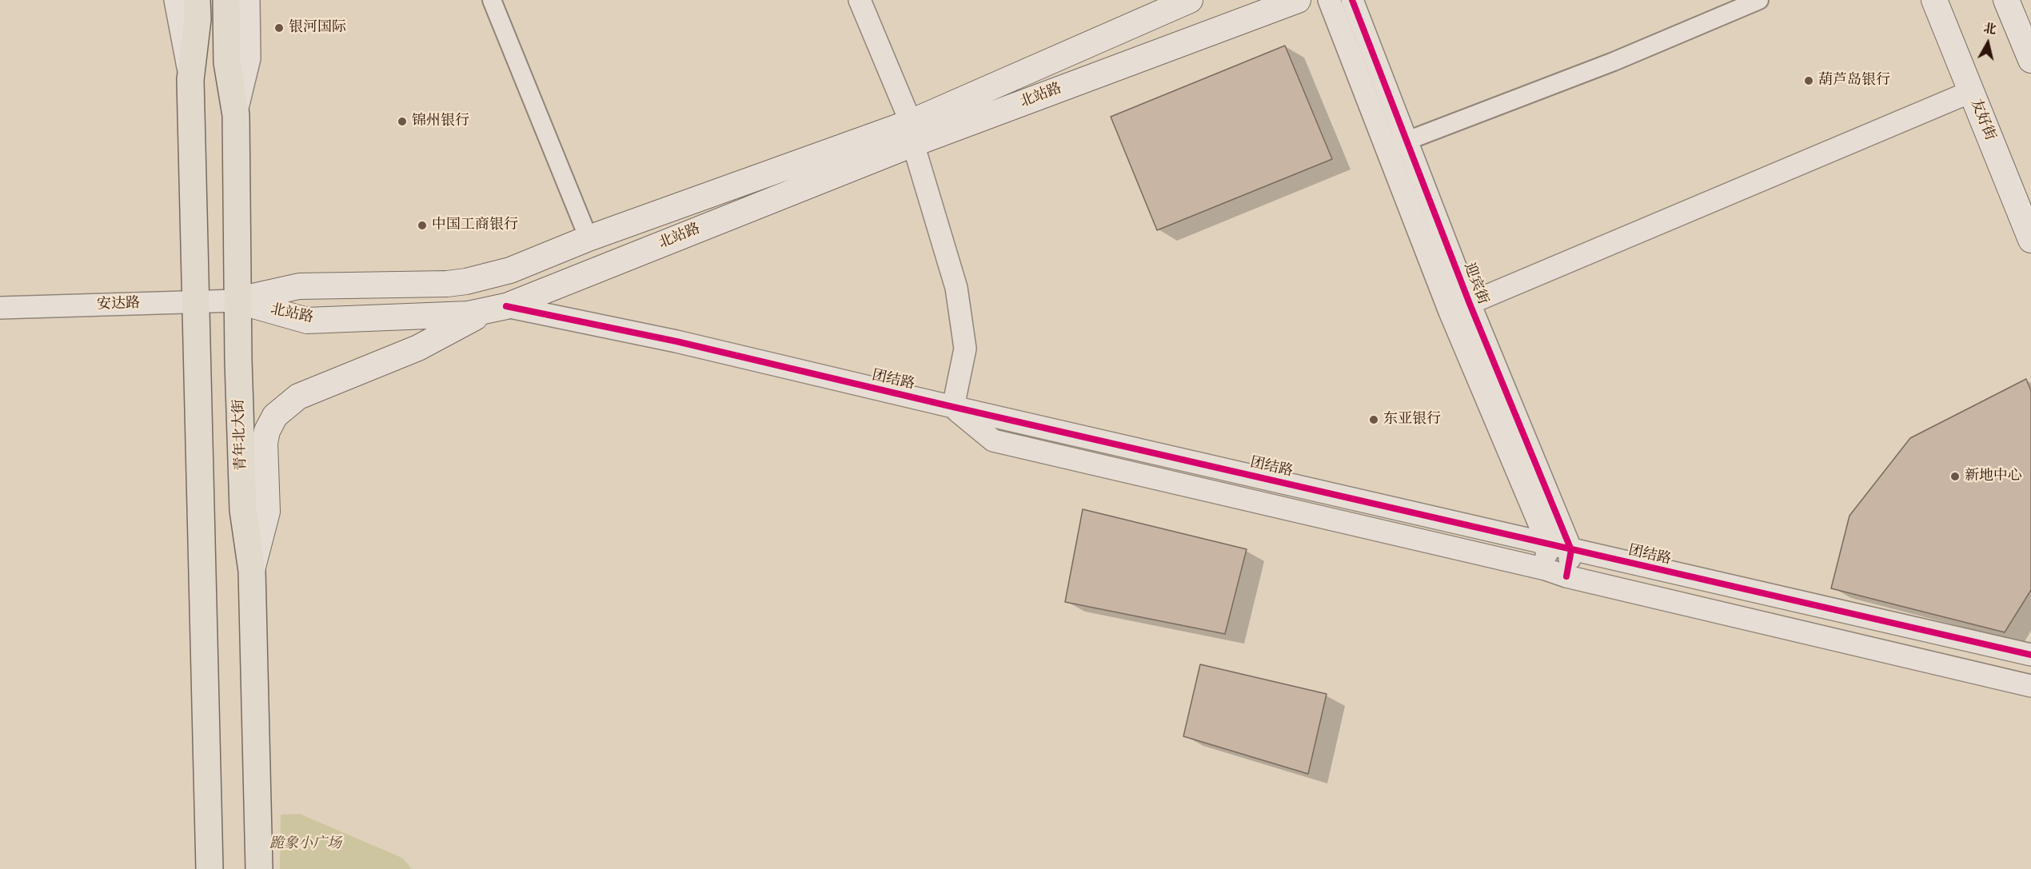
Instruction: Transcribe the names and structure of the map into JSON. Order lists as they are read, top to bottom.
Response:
{
  "streets": {
    "main road": ["北站路", "友好街", "青年北大街"],
    "street": ["迎宾街", "安达路", "团结路"]
  },
  "crossings": [
    ["北站路", "安达路"],
    ["北站路", "团结路"],
    ["北站路", "青年北大街"],
    ["迎宾街", "团结路"],
    ["安达路", "青年北大街"]
  ],
  "parks": ["跪象小广场"],
  "places": [
    "银河国际",
    "葫芦岛银行",
    "锦州银行",
    "中国工商银行",
    "东亚银行",
    "新地中心"
  ],
  "north": "top"
}
